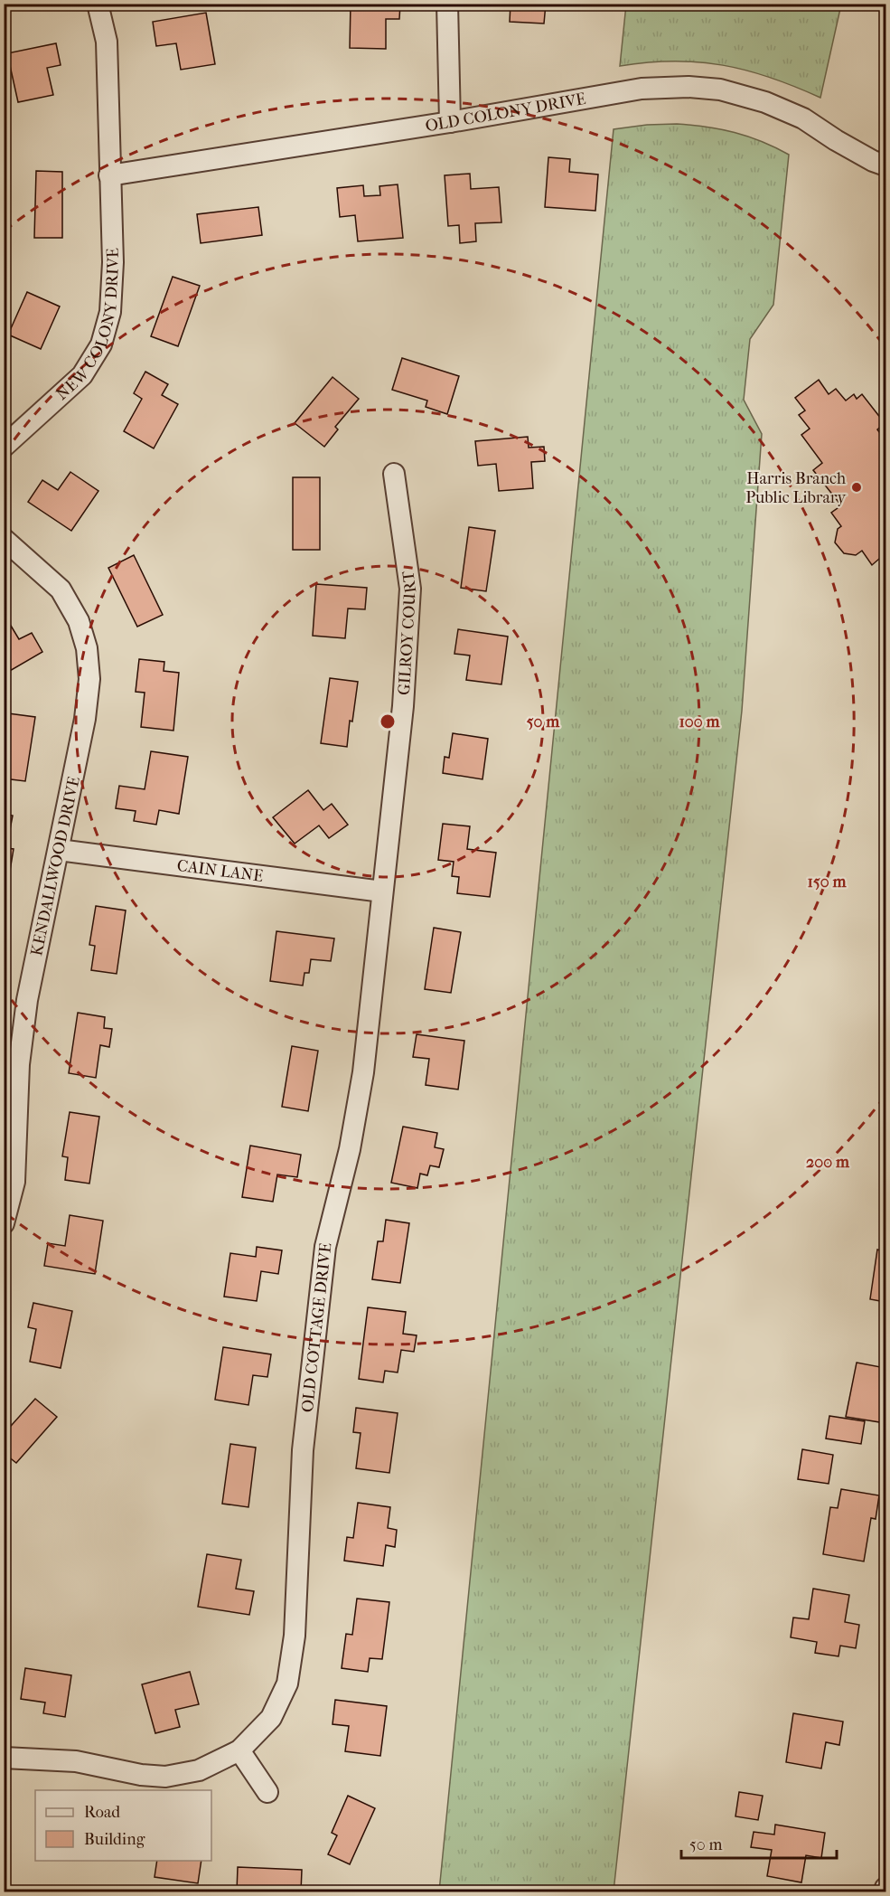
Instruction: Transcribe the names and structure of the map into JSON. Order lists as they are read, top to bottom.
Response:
{
  "streets": {
    "street": [
      "OLD COLONY DRIVE",
      "NEW COLONY DRIVE",
      "GILROY COURT",
      "KENDALLWOOD DRIVE",
      "CAIN LANE",
      "OLD COTTAGE DRIVE"
    ]
  },
  "crossings": [
    ["OLD COLONY DRIVE", "NEW COLONY DRIVE"],
    ["GILROY COURT", "CAIN LANE"],
    ["GILROY COURT", "OLD COTTAGE DRIVE"],
    ["KENDALLWOOD DRIVE", "CAIN LANE"],
    ["CAIN LANE", "OLD COTTAGE DRIVE"]
  ],
  "places": ["Harris Branch Public Library"],
  "legend": ["Road", "Building"],
  "scale_bar": "50 m",
  "rings": [
    "50 m",
    "100 m",
    "150 m",
    "200 m"
  ]
}
